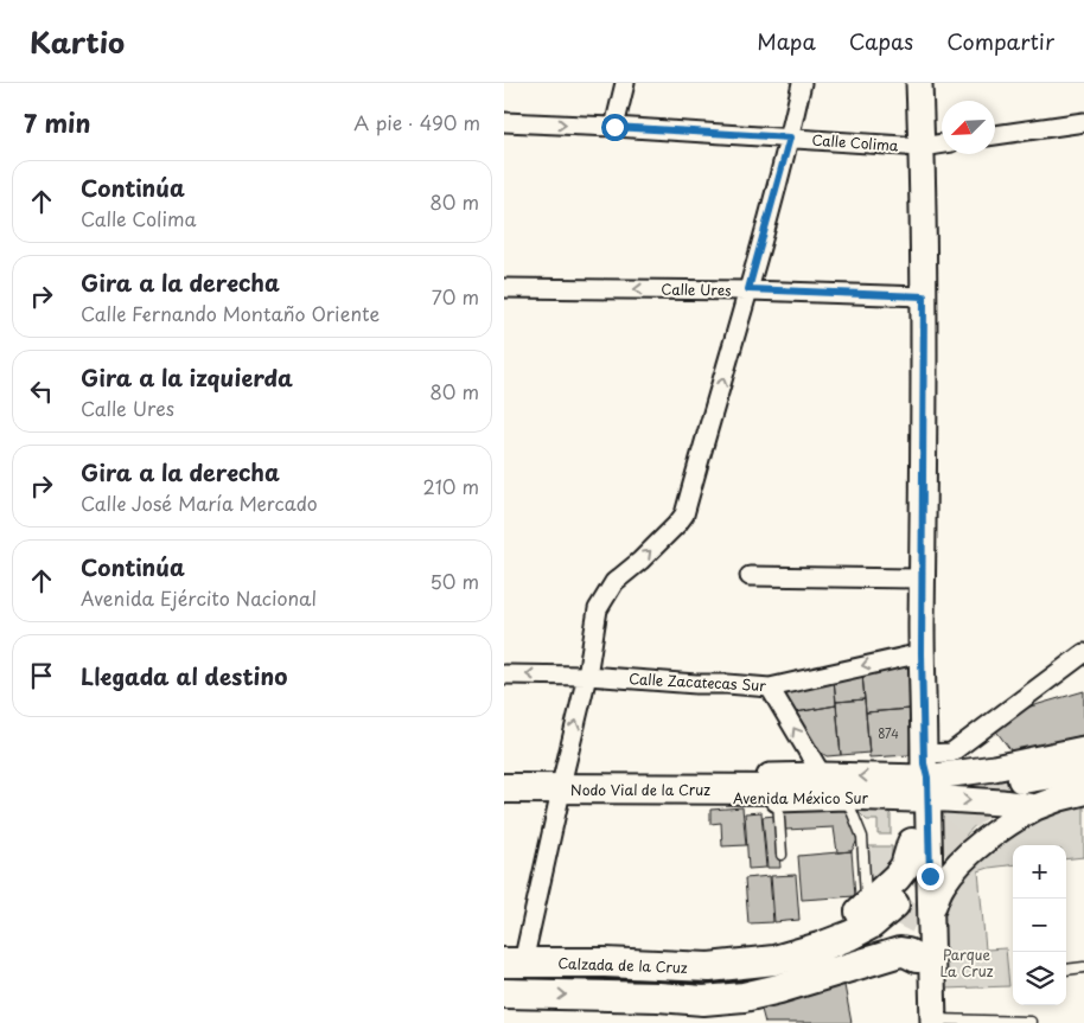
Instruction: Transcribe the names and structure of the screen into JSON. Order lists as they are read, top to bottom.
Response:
{
  "streets": {
    "main road": ["Nodo Vial de la Cruz", "Avenida México Sur", "Calzada de la Cruz"],
    "street": ["Calle Colima", "Calle Ures", "Calle Zacatecas Sur"]
  },
  "crossings": [
    ["Nodo Vial de la Cruz", "Avenida México Sur"]
  ],
  "one_way": ["Calle Ures"],
  "parks": ["Parque La Cruz"],
  "house_numbers": ["874"],
  "north": "bottom left",
  "page": {
    "header": "Kartio",
    "nav": ["Mapa", "Capas", "Compartir"],
    "heading": ["7 min", "A pie · 490 m"],
    "list": [
      ["Continúa", "Calle Colima", "80 m"],
      ["Gira a la derecha", "Calle Fernando Montaño Oriente", "70 m"],
      ["Gira a la izquierda", "Calle Ures", "80 m"],
      ["Gira a la derecha", "Calle José María Mercado", "210 m"],
      ["Continúa", "Avenida Ejército Nacional", "50 m"],
      "Llegada al destino"
    ],
    "map_buttons": ["+", "−"]
  }
}
